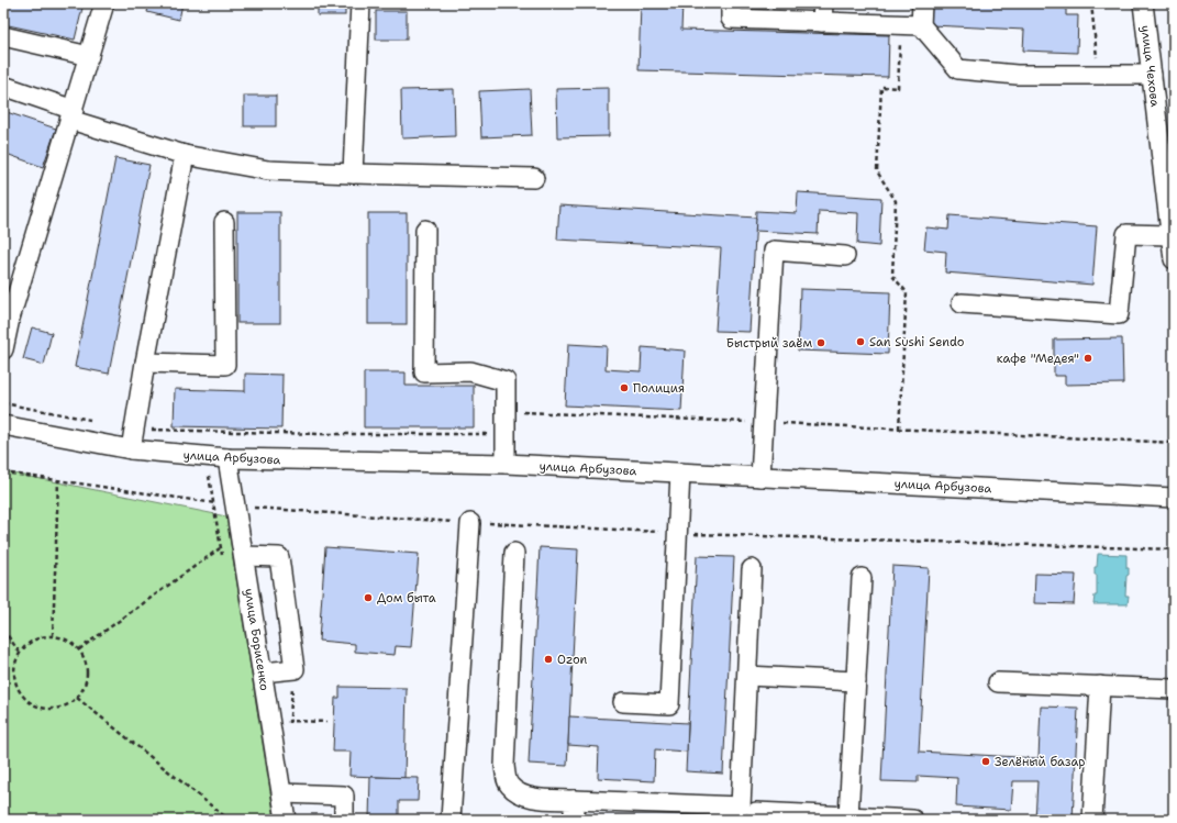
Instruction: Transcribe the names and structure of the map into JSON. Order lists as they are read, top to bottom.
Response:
{
  "streets": {
    "street": ["улица Чехова", "улица Арбузова", "улица Борисенко"]
  },
  "crossings": [
    ["улица Арбузова", "улица Борисенко"]
  ],
  "places": [
    "San Sushi Sendo",
    "Быстрый заём",
    "кафе \"Медея\"",
    "Полиция",
    "Дом быта",
    "Ozon",
    "Зелёный базар"
  ]
}
